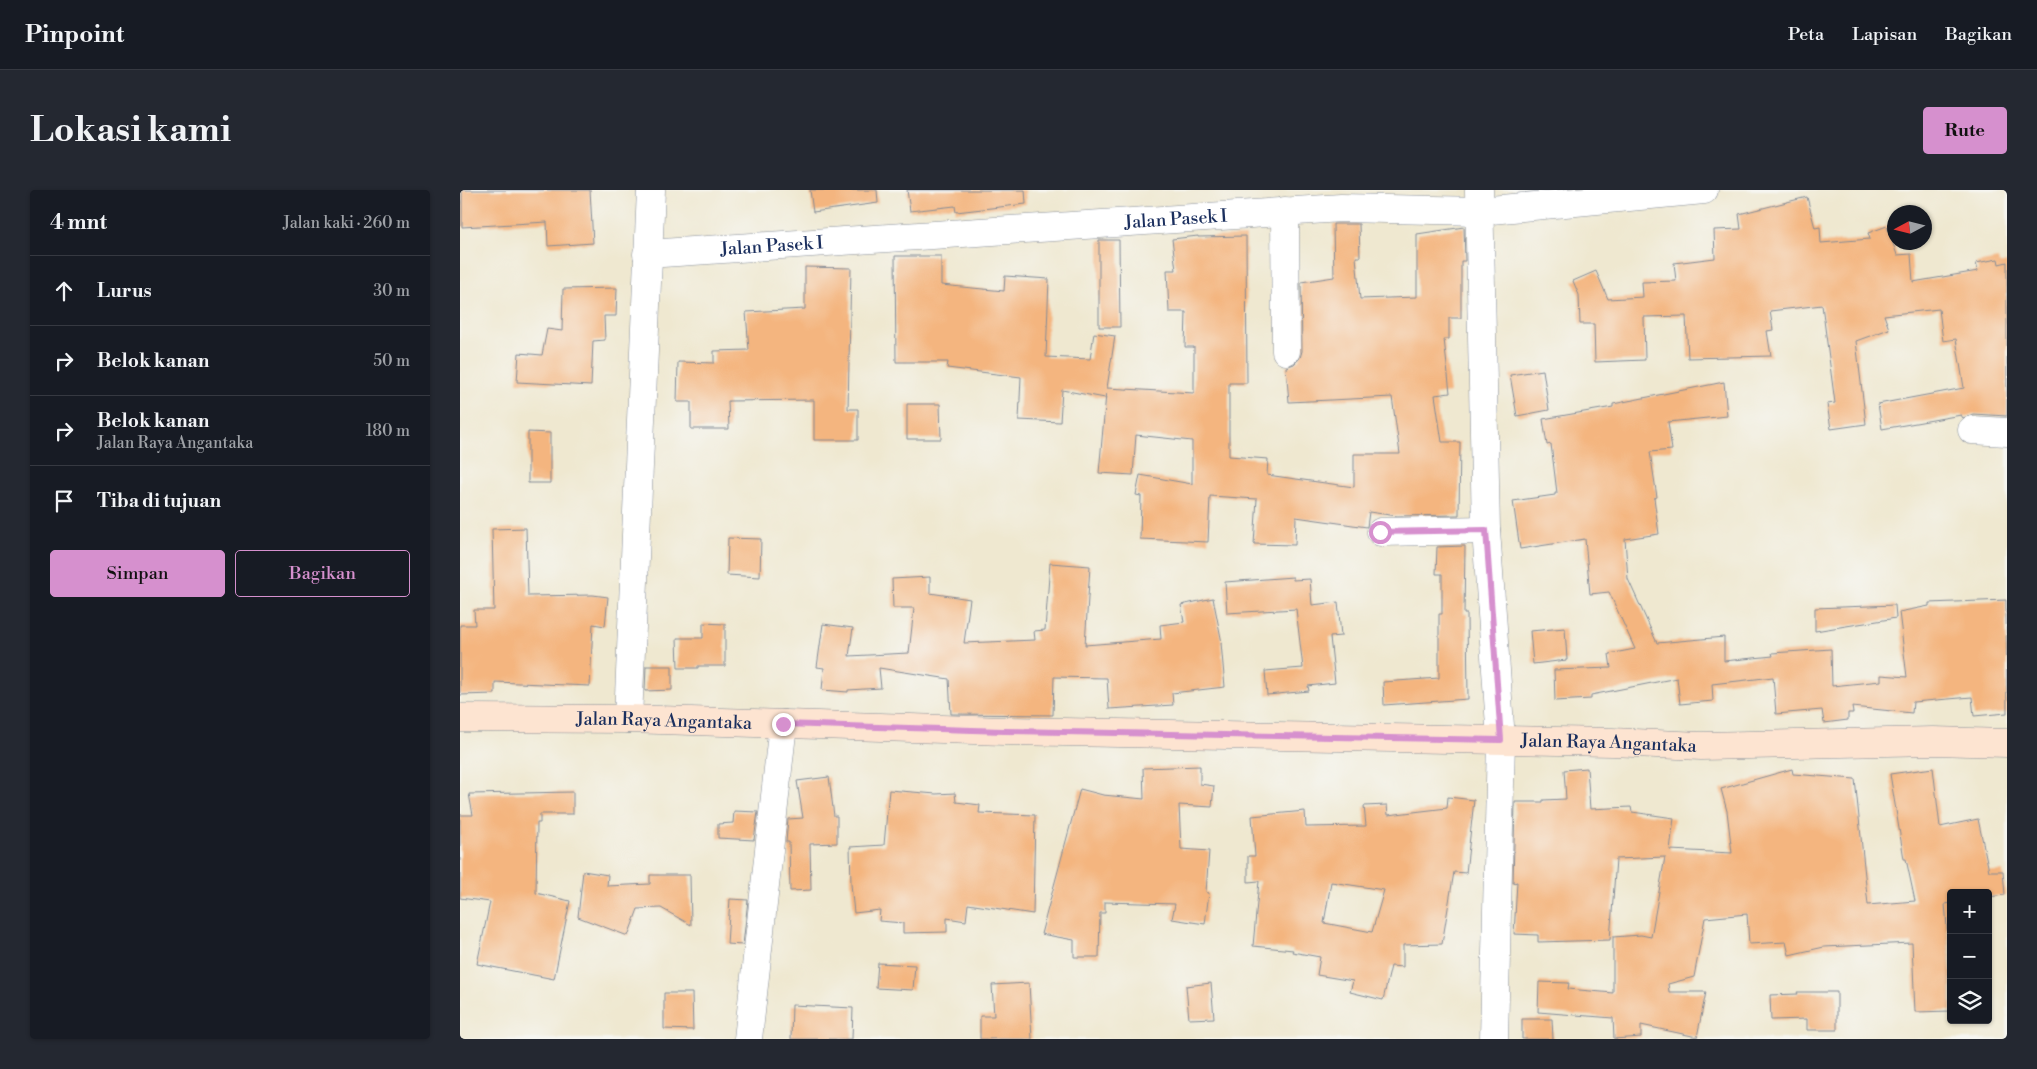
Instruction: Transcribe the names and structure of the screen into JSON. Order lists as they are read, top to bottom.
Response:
{
  "streets": {
    "main road": ["Jalan Raya Angantaka"],
    "street": ["Jalan Pasek I"]
  },
  "north": "left",
  "page": {
    "header": "Pinpoint",
    "nav": ["Peta", "Lapisan", "Bagikan"],
    "buttons": [
      "Rute",
      ["Simpan", "Bagikan"]
    ],
    "title": "Lokasi kami",
    "heading": ["4 mnt", "Jalan kaki · 260 m"],
    "list": [
      ["Lurus", "30 m"],
      ["Belok kanan", "50 m"],
      ["Belok kanan", "Jalan Raya Angantaka", "180 m"],
      "Tiba di tujuan"
    ],
    "map_buttons": ["+", "−"]
  }
}
